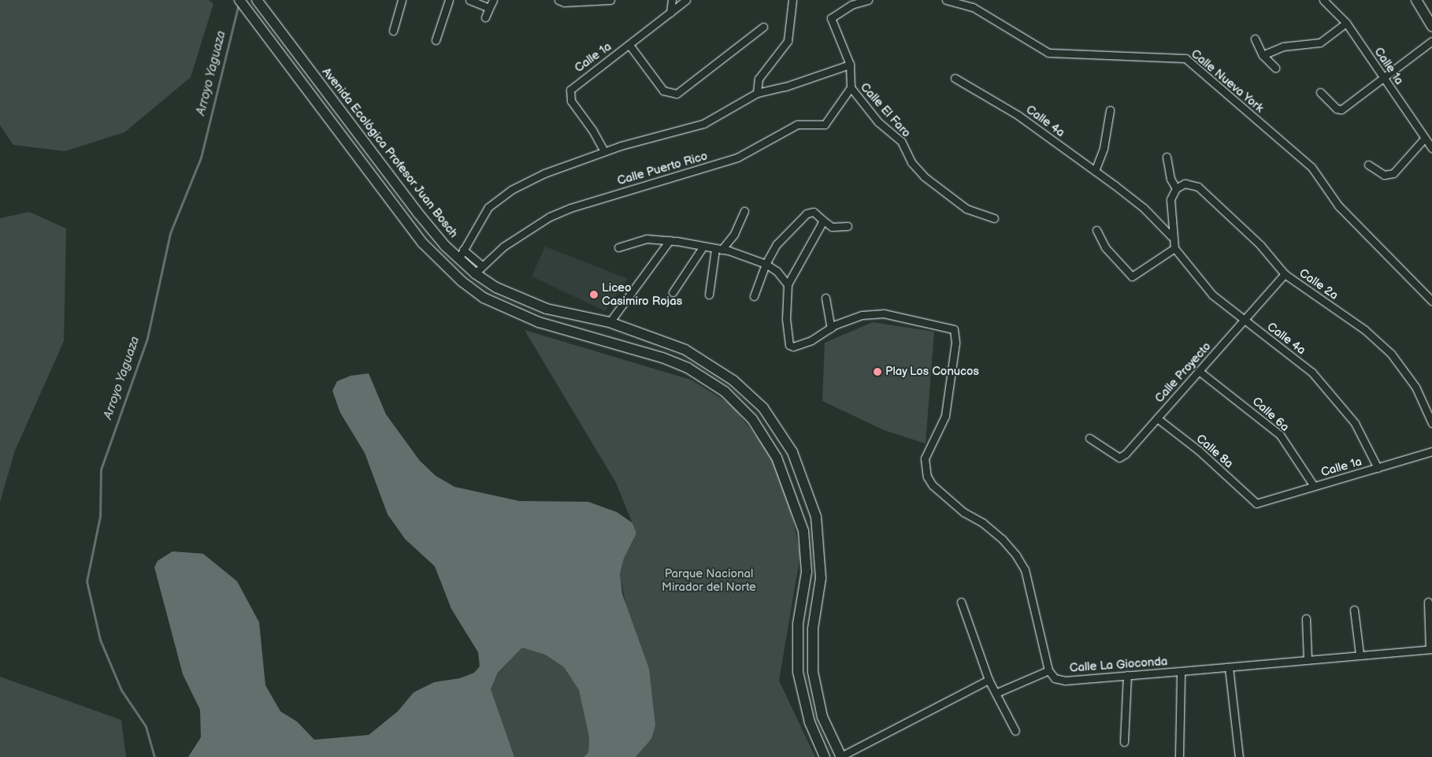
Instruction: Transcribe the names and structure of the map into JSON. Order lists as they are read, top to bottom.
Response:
{
  "streets": {
    "street": [
      "Calle 1a",
      "Calle Nueva York",
      "Calle El Faro",
      "Calle 4a",
      "Avenida Ecológica Profesor Juan Bosch",
      "Calle Puerto Rico",
      "Calle 2a",
      "Calle Proyecto",
      "Calle 6a",
      "Calle 8a",
      "Calle La Gioconda"
    ]
  },
  "crossings": [
    ["Calle 1a", "Calle 4a"],
    ["Calle 1a", "Calle 6a"],
    ["Calle 1a", "Calle 8a"],
    ["Calle El Faro", "Calle Puerto Rico"],
    ["Calle 4a", "Calle 2a"],
    ["Calle 4a", "Calle Proyecto"],
    ["Avenida Ecológica Profesor Juan Bosch", "Calle Puerto Rico"],
    ["Calle 2a", "Calle Proyecto"],
    ["Calle Proyecto", "Calle 6a"],
    ["Calle Proyecto", "Calle 8a"]
  ],
  "water": ["Arroyo Yaguaza"],
  "parks": ["Parque Nacional Mirador del Norte"],
  "places": ["Liceo Casimiro Rojas", "Play Los Conucos"]
}
